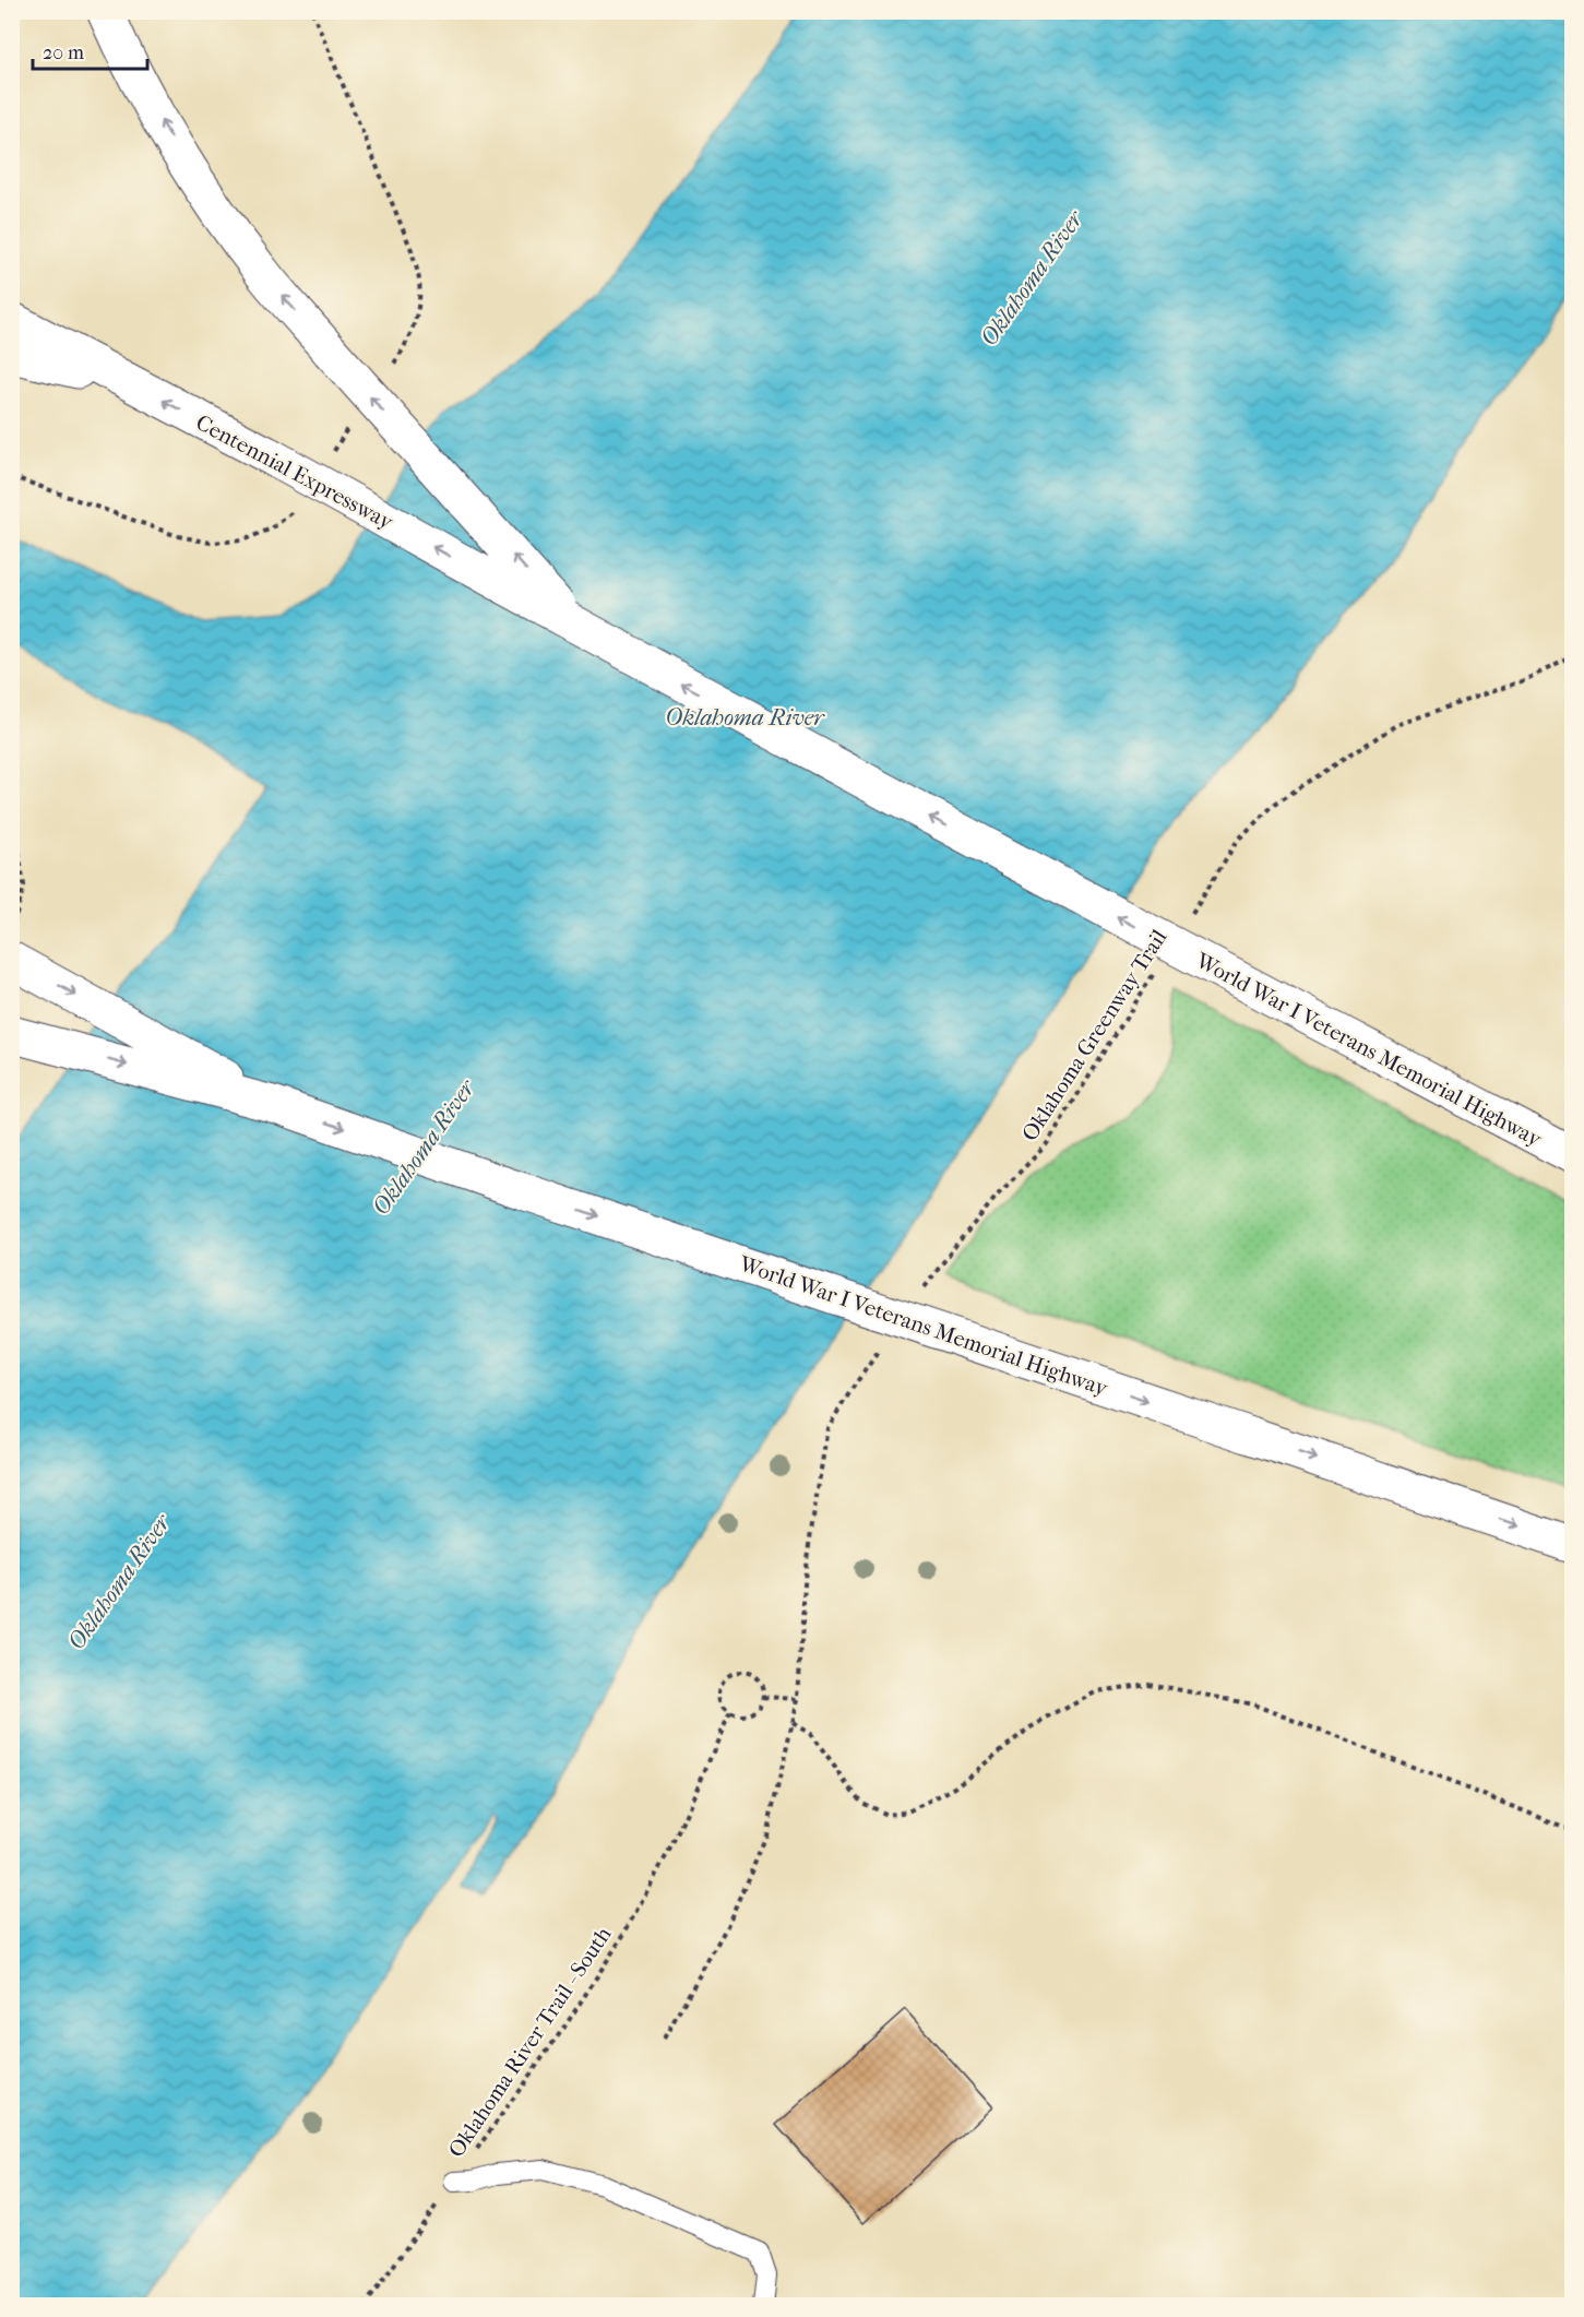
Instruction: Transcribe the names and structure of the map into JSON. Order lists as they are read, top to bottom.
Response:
{
  "streets": {
    "highway": ["Centennial Expressway", "World War I Veterans Memorial Highway"],
    "path": ["Oklahoma Greenway Trail", "Oklahoma River Trail - South"]
  },
  "crossings": [
    ["Centennial Expressway", "World War I Veterans Memorial Highway"]
  ],
  "water": ["Oklahoma River"],
  "scale_bar": "20 m"
}
